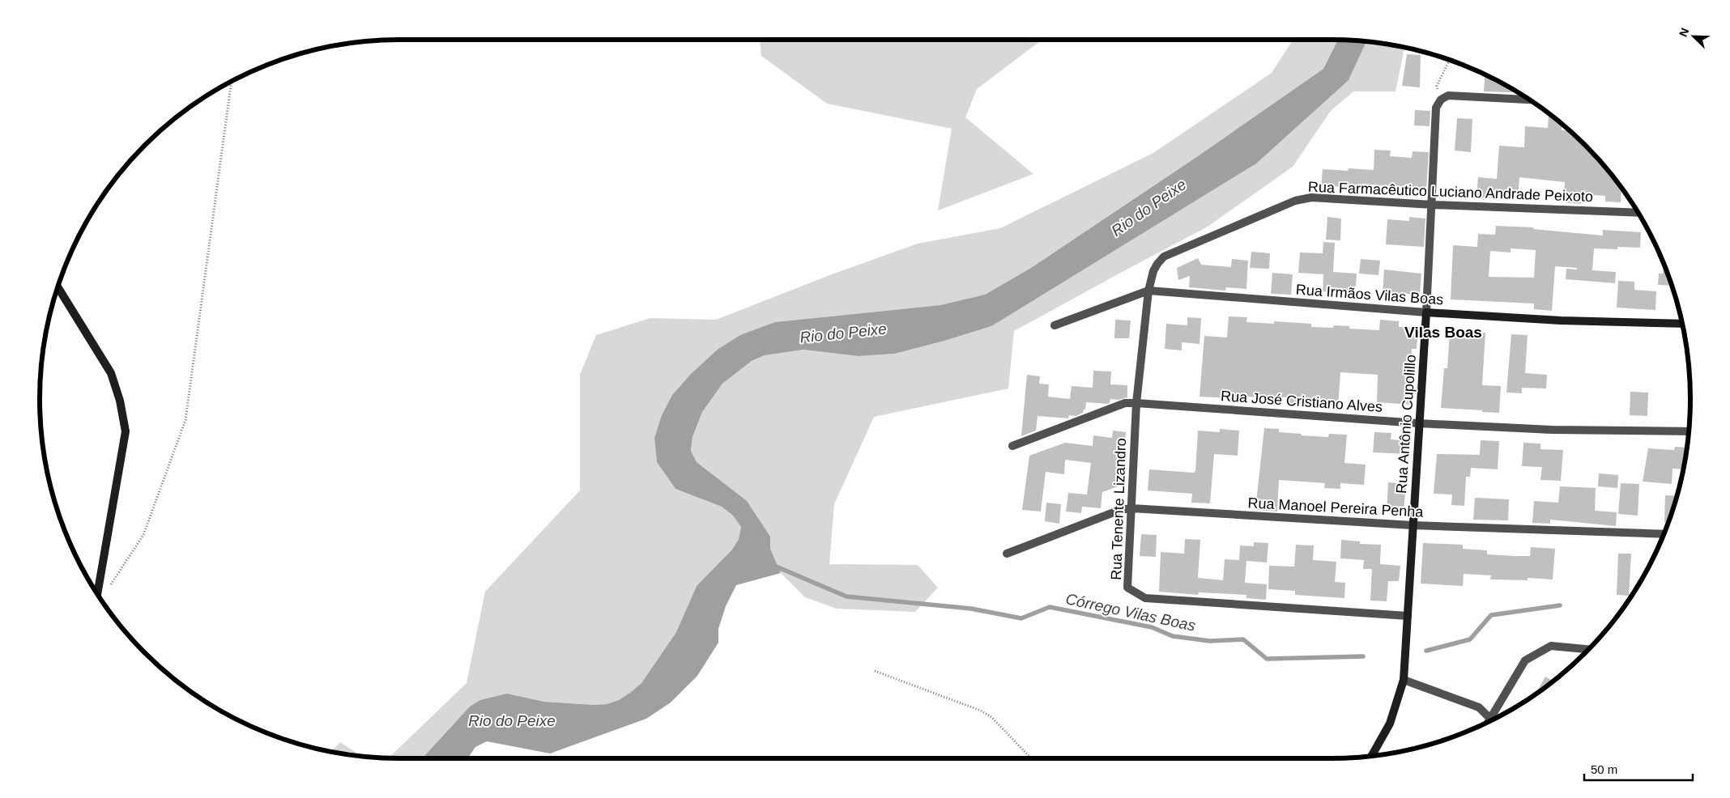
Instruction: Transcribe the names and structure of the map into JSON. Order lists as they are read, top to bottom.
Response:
{
  "streets": {
    "street": [
      "Rua Farmacêutico Luciano Andrade Peixoto",
      "Rua Irmãos Vilas Boas",
      "Rua José Cristiano Alves",
      "Rua Antônio Cupolillo",
      "Rua Manoel Pereira Penha",
      "Rua Tenente Lizandro"
    ]
  },
  "crossings": [
    ["Rua Farmacêutico Luciano Andrade Peixoto", "Rua Antônio Cupolillo"],
    ["Rua Farmacêutico Luciano Andrade Peixoto", "Rua Tenente Lizandro"],
    ["Rua Irmãos Vilas Boas", "Rua Antônio Cupolillo"],
    ["Rua Irmãos Vilas Boas", "Rua Tenente Lizandro"],
    ["Rua José Cristiano Alves", "Rua Antônio Cupolillo"],
    ["Rua José Cristiano Alves", "Rua Tenente Lizandro"],
    ["Rua Antônio Cupolillo", "Rua Manoel Pereira Penha"],
    ["Rua Antônio Cupolillo", "Rua Tenente Lizandro"],
    ["Rua Manoel Pereira Penha", "Rua Tenente Lizandro"]
  ],
  "districts": ["Vilas Boas"],
  "water": ["Rio do Peixe", "Córrego Vilas Boas"],
  "scale_bar": "50 m",
  "north": "top left"
}
